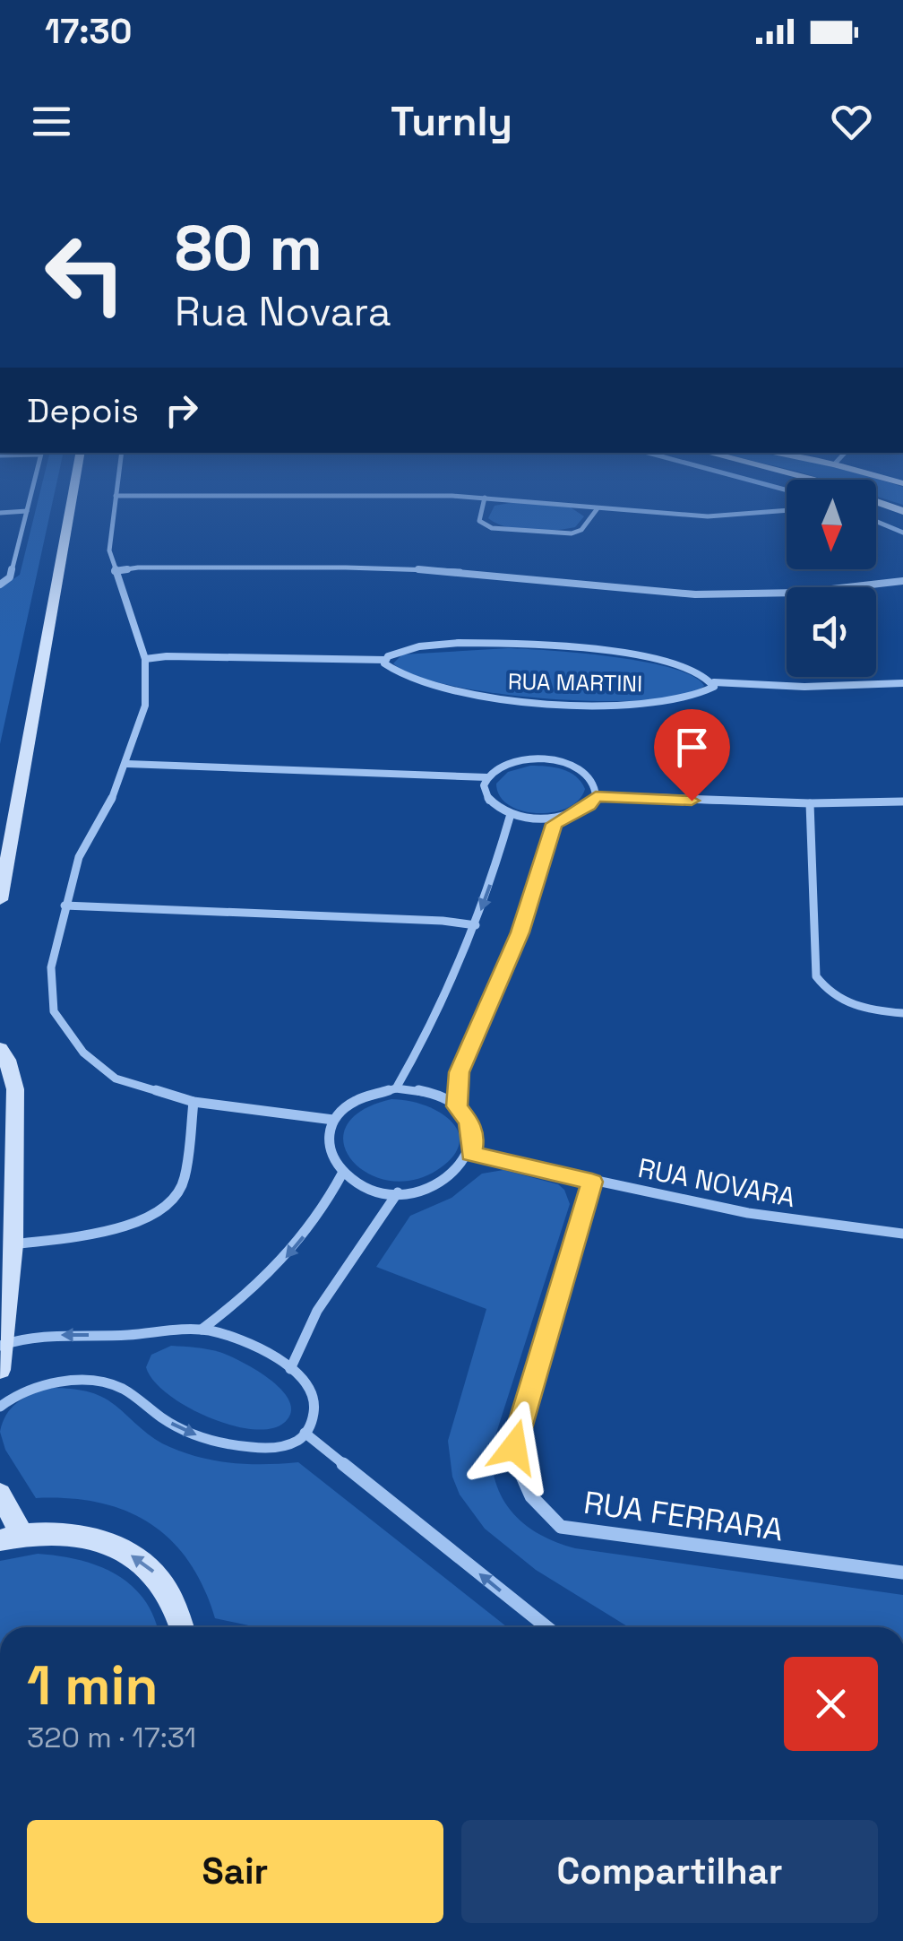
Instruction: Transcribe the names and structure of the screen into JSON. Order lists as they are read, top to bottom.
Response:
{
  "streets": {
    "street": ["RUA MARTINI", "RUA NOVARA", "RUA FERRARA"]
  },
  "crossings": [
    ["RUA NOVARA", "RUA FERRARA"]
  ],
  "north": "bottom",
  "page": {
    "status": "17:30",
    "header": "Turnly",
    "turn": ["80 m", "Rua Novara"],
    "then": "Depois",
    "heading": ["1 min", "320 m · 17:31"],
    "buttons": ["Sair", "Compartilhar"]
  }
}
